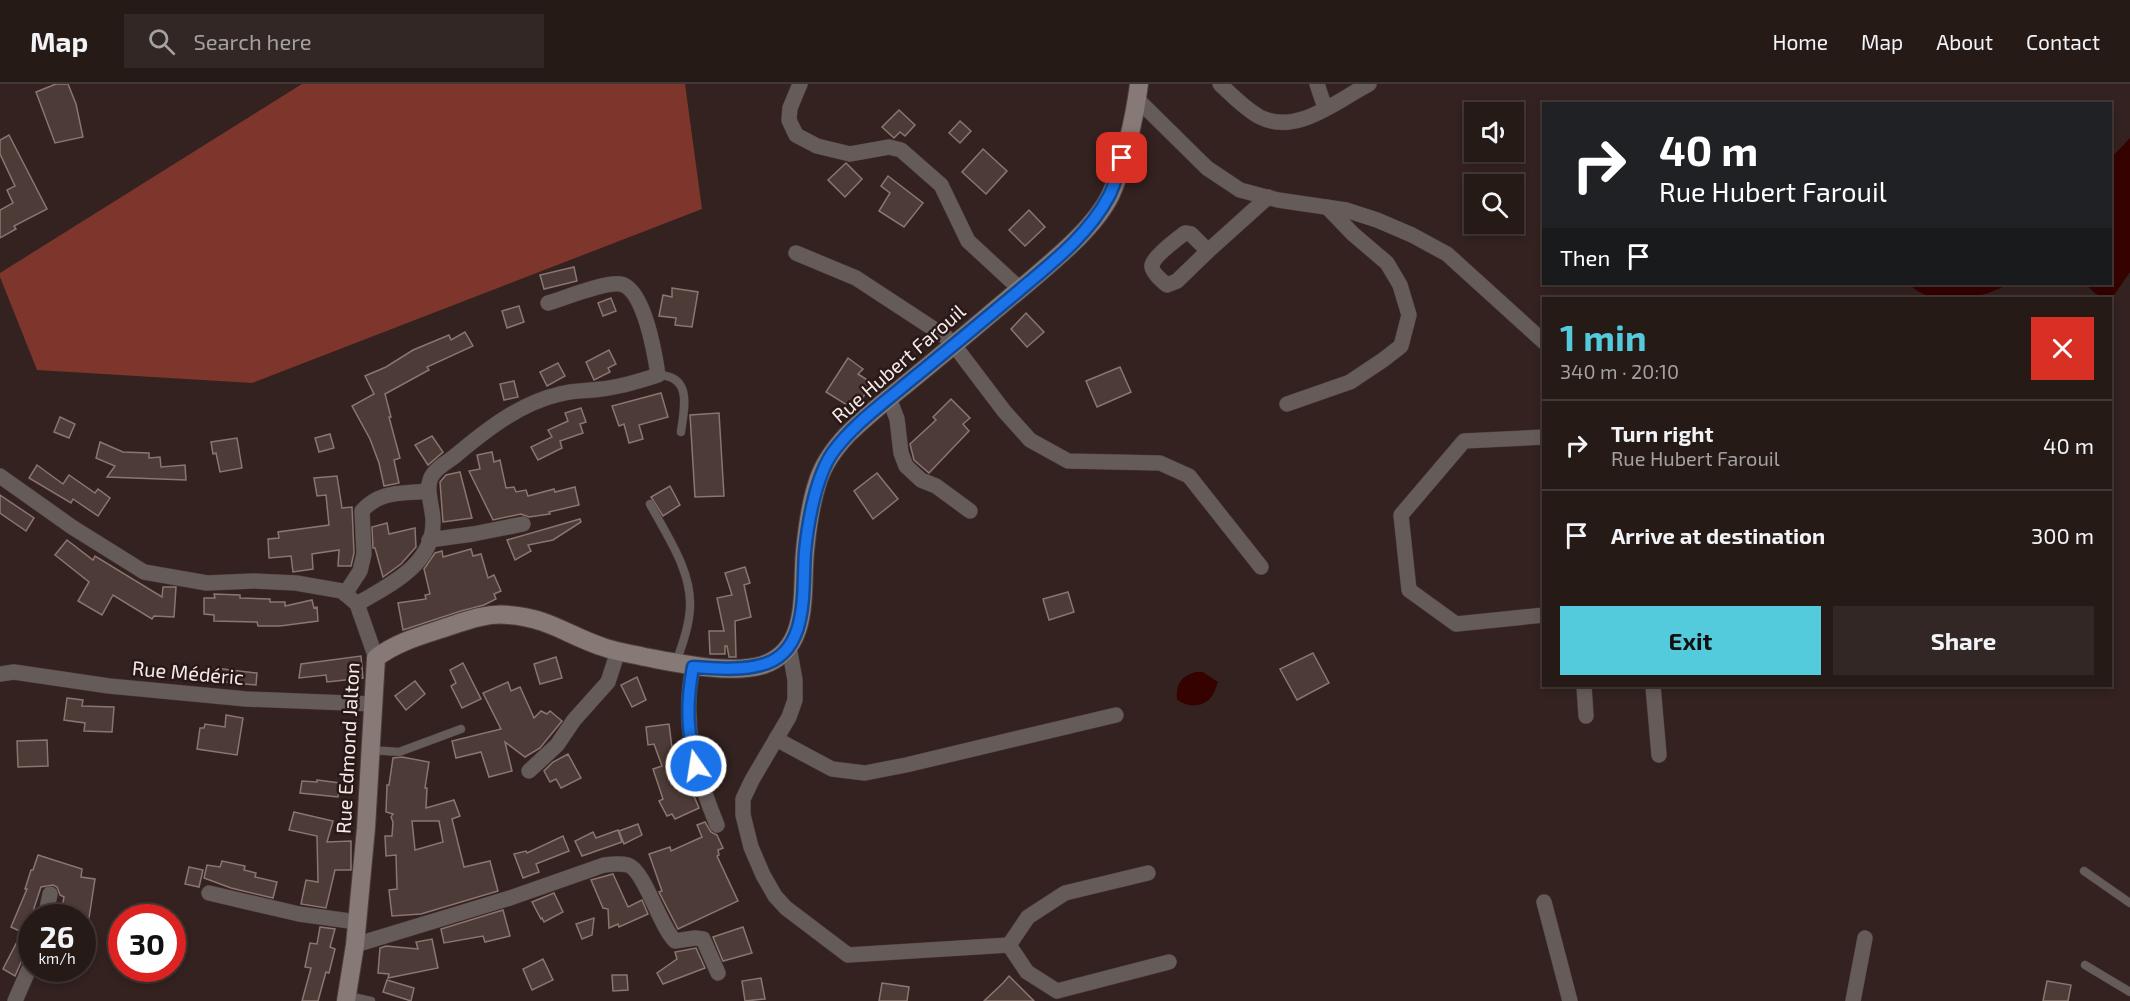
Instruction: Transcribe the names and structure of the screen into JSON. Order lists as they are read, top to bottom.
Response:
{
  "streets": {
    "street": ["Rue Hubert Farouil", "Rue Médéric", "Rue Edmond Jalton"]
  },
  "crossings": [
    ["Rue Médéric", "Rue Edmond Jalton"]
  ],
  "page": {
    "header": "Map",
    "search": "Search here",
    "nav": [
      "Home",
      "Map",
      "About",
      "Contact"
    ],
    "turn": ["40 m", "Rue Hubert Farouil"],
    "then": "Then",
    "heading": ["1 min", "340 m · 20:10"],
    "list": [
      {
        "name": "Turn right",
        "note": "Rue Hubert Farouil",
        "value": "40 m"
      },
      {
        "name": "Arrive at destination",
        "value": "300 m"
      }
    ],
    "buttons": ["Exit", "Share"],
    "speed": "26 km/h",
    "limit": "30"
  }
}
